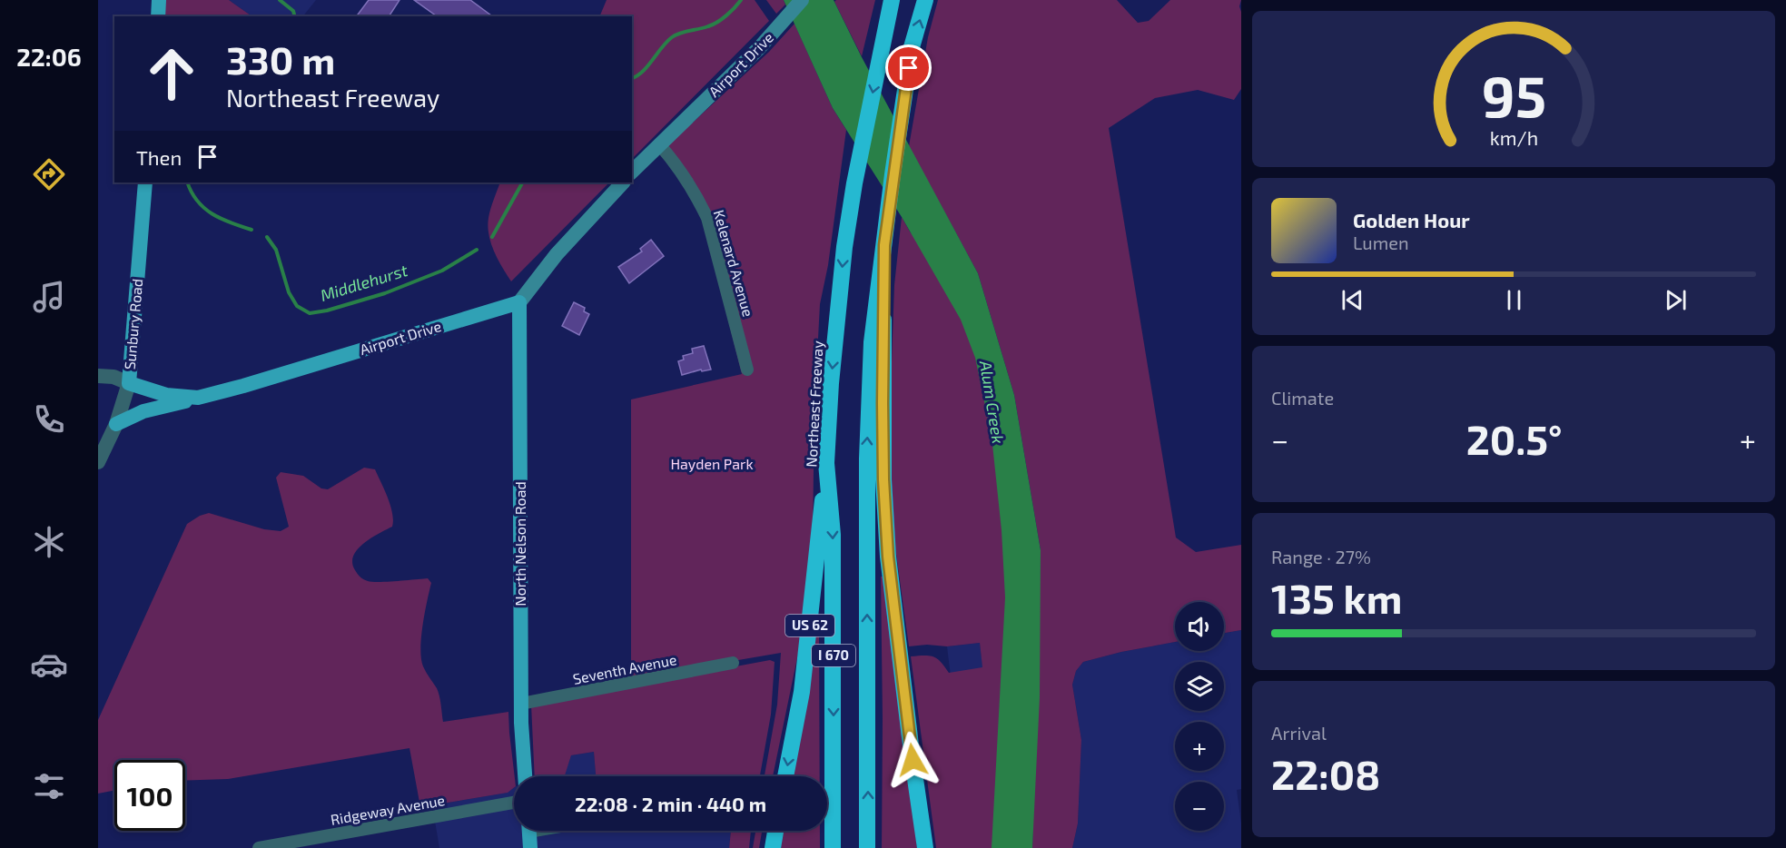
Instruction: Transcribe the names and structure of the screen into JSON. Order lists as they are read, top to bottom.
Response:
{
  "streets": {
    "highway": ["Northeast Freeway", "US 62", "I 670"],
    "main road": ["Airport Drive", "Sunbury Road", "North Nelson Road"],
    "street": ["Kelenard Avenue", "Seventh Avenue", "Ridgeway Avenue"]
  },
  "crossings": [
    ["Airport Drive", "Kelenard Avenue"],
    ["Airport Drive", "Sunbury Road"],
    ["Airport Drive", "North Nelson Road"],
    ["Northeast Freeway", "US 62"],
    ["North Nelson Road", "Seventh Avenue"]
  ],
  "water": ["Middlehurst", "Alum Creek"],
  "parks": ["Hayden Park"],
  "page": {
    "tabs": "22:06",
    "turn": ["330 m", "Northeast Freeway"],
    "then": "Then",
    "song": ["Golden Hour", "Lumen"],
    "tile": [
      "Climate",
      ["Range · 27%", "135 km"],
      ["Arrival", "22:08"]
    ],
    "heat": ["−", "20.5°", "+"],
    "map_buttons": ["+", "−"],
    "limit": "100",
    "trip": "22:08 · 2 min · 440 m",
    "gauge": ["95", "km/h"]
  }
}
